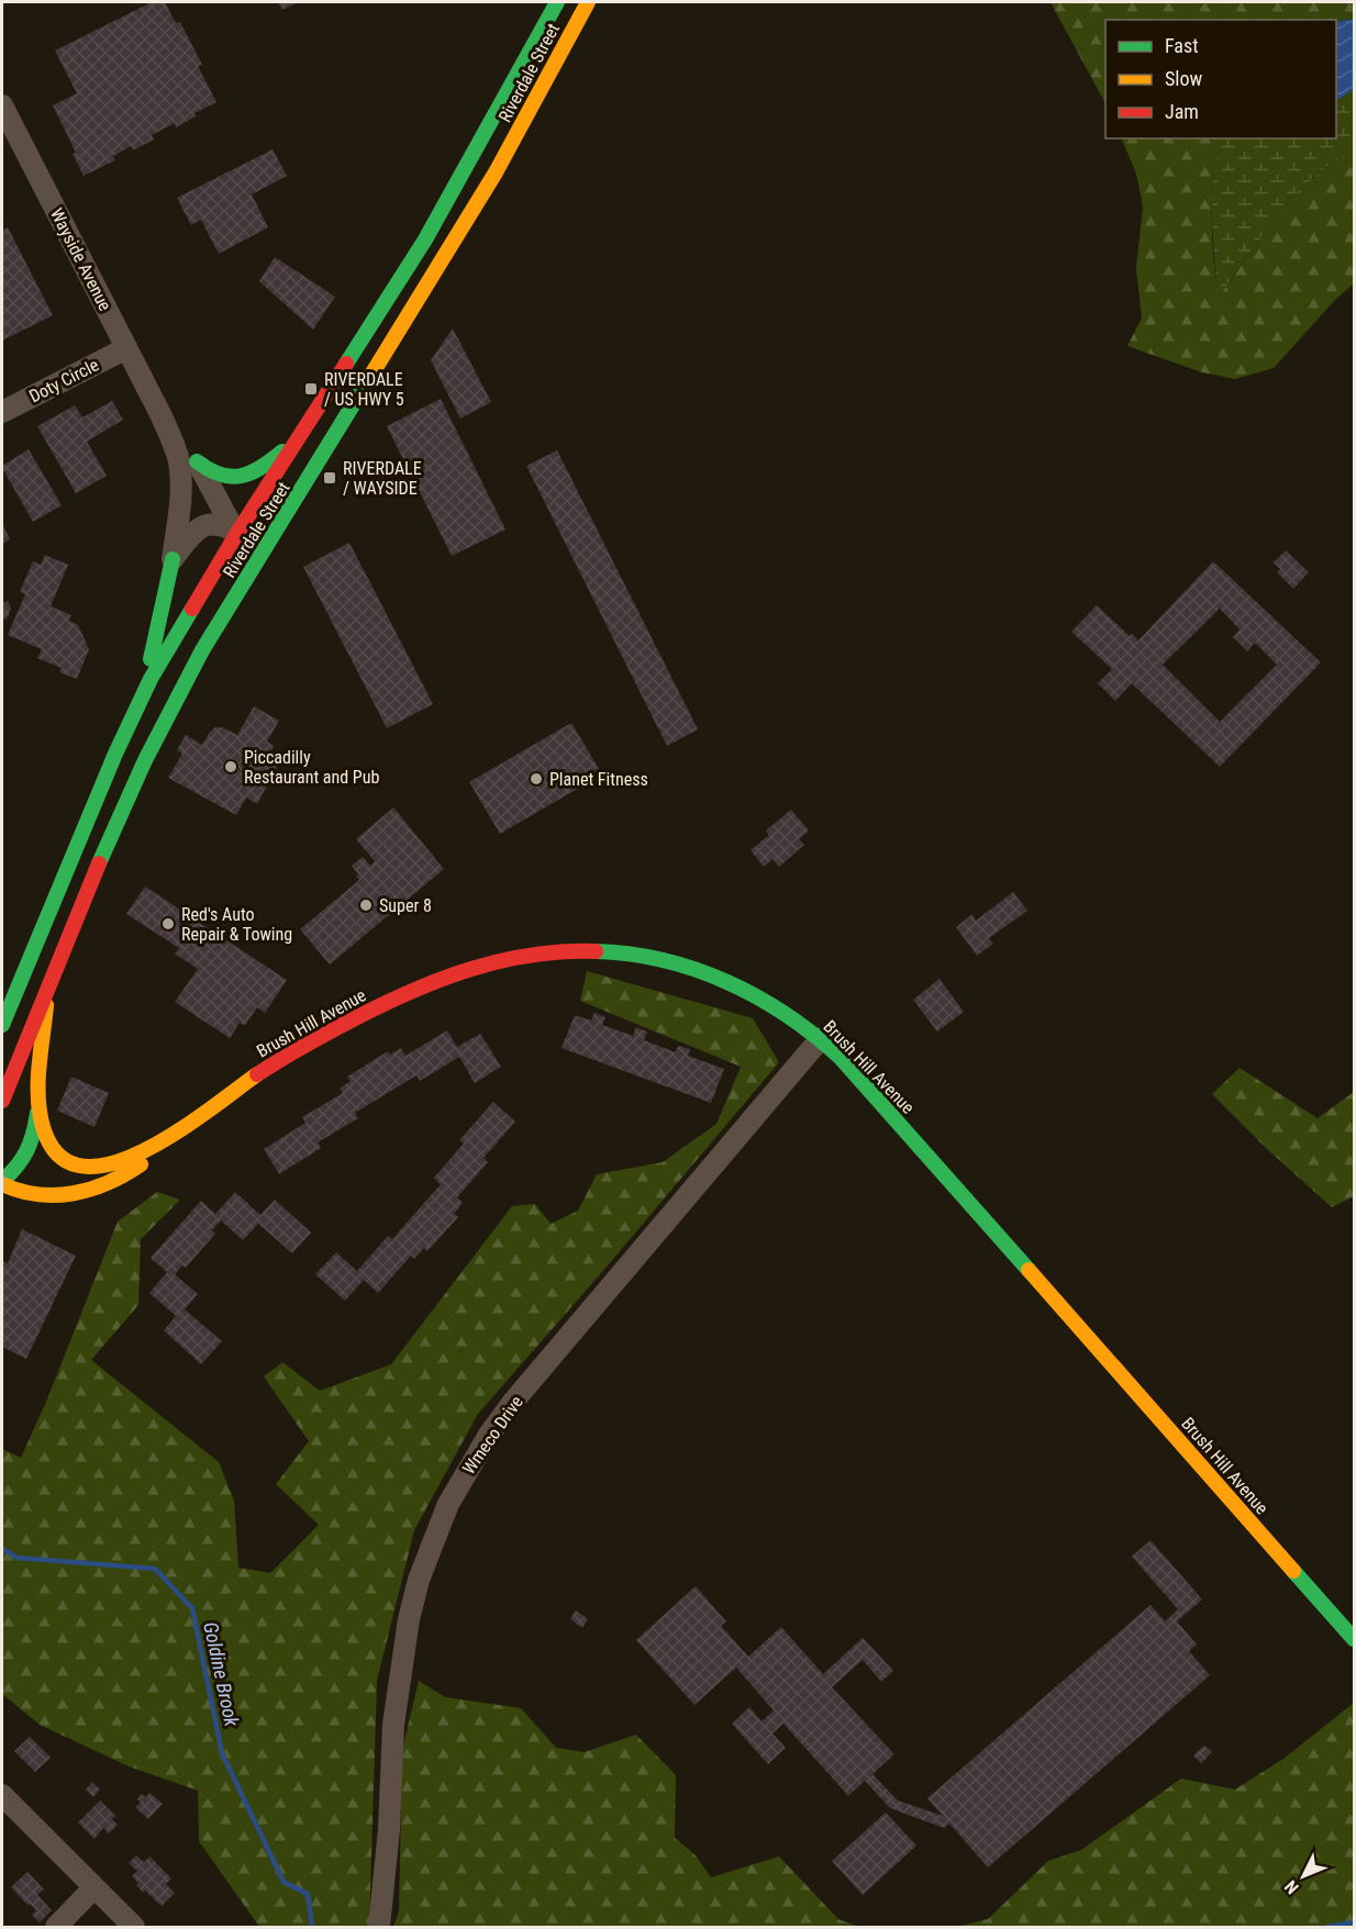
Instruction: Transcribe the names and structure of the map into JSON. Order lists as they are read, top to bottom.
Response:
{
  "streets": {
    "main road": ["Riverdale Street", "Brush Hill Avenue"],
    "street": ["Wayside Avenue", "Doty Circle", "Wmeco Drive"]
  },
  "crossings": [
    ["Riverdale Street", "Wayside Avenue"],
    ["Riverdale Street", "Brush Hill Avenue"],
    ["Wayside Avenue", "Doty Circle"],
    ["Brush Hill Avenue", "Wmeco Drive"]
  ],
  "water": ["Goldine Brook"],
  "places": {
    "transit": ["RIVERDALE / US HWY 5", "RIVERDALE / WAYSIDE"],
    "other": [
      "Piccadilly Restaurant and Pub",
      "Planet Fitness",
      "Super 8",
      "Red's Auto Repair & Towing"
    ]
  },
  "legend": ["Fast", "Slow", "Jam"],
  "north": "bottom left"
}
